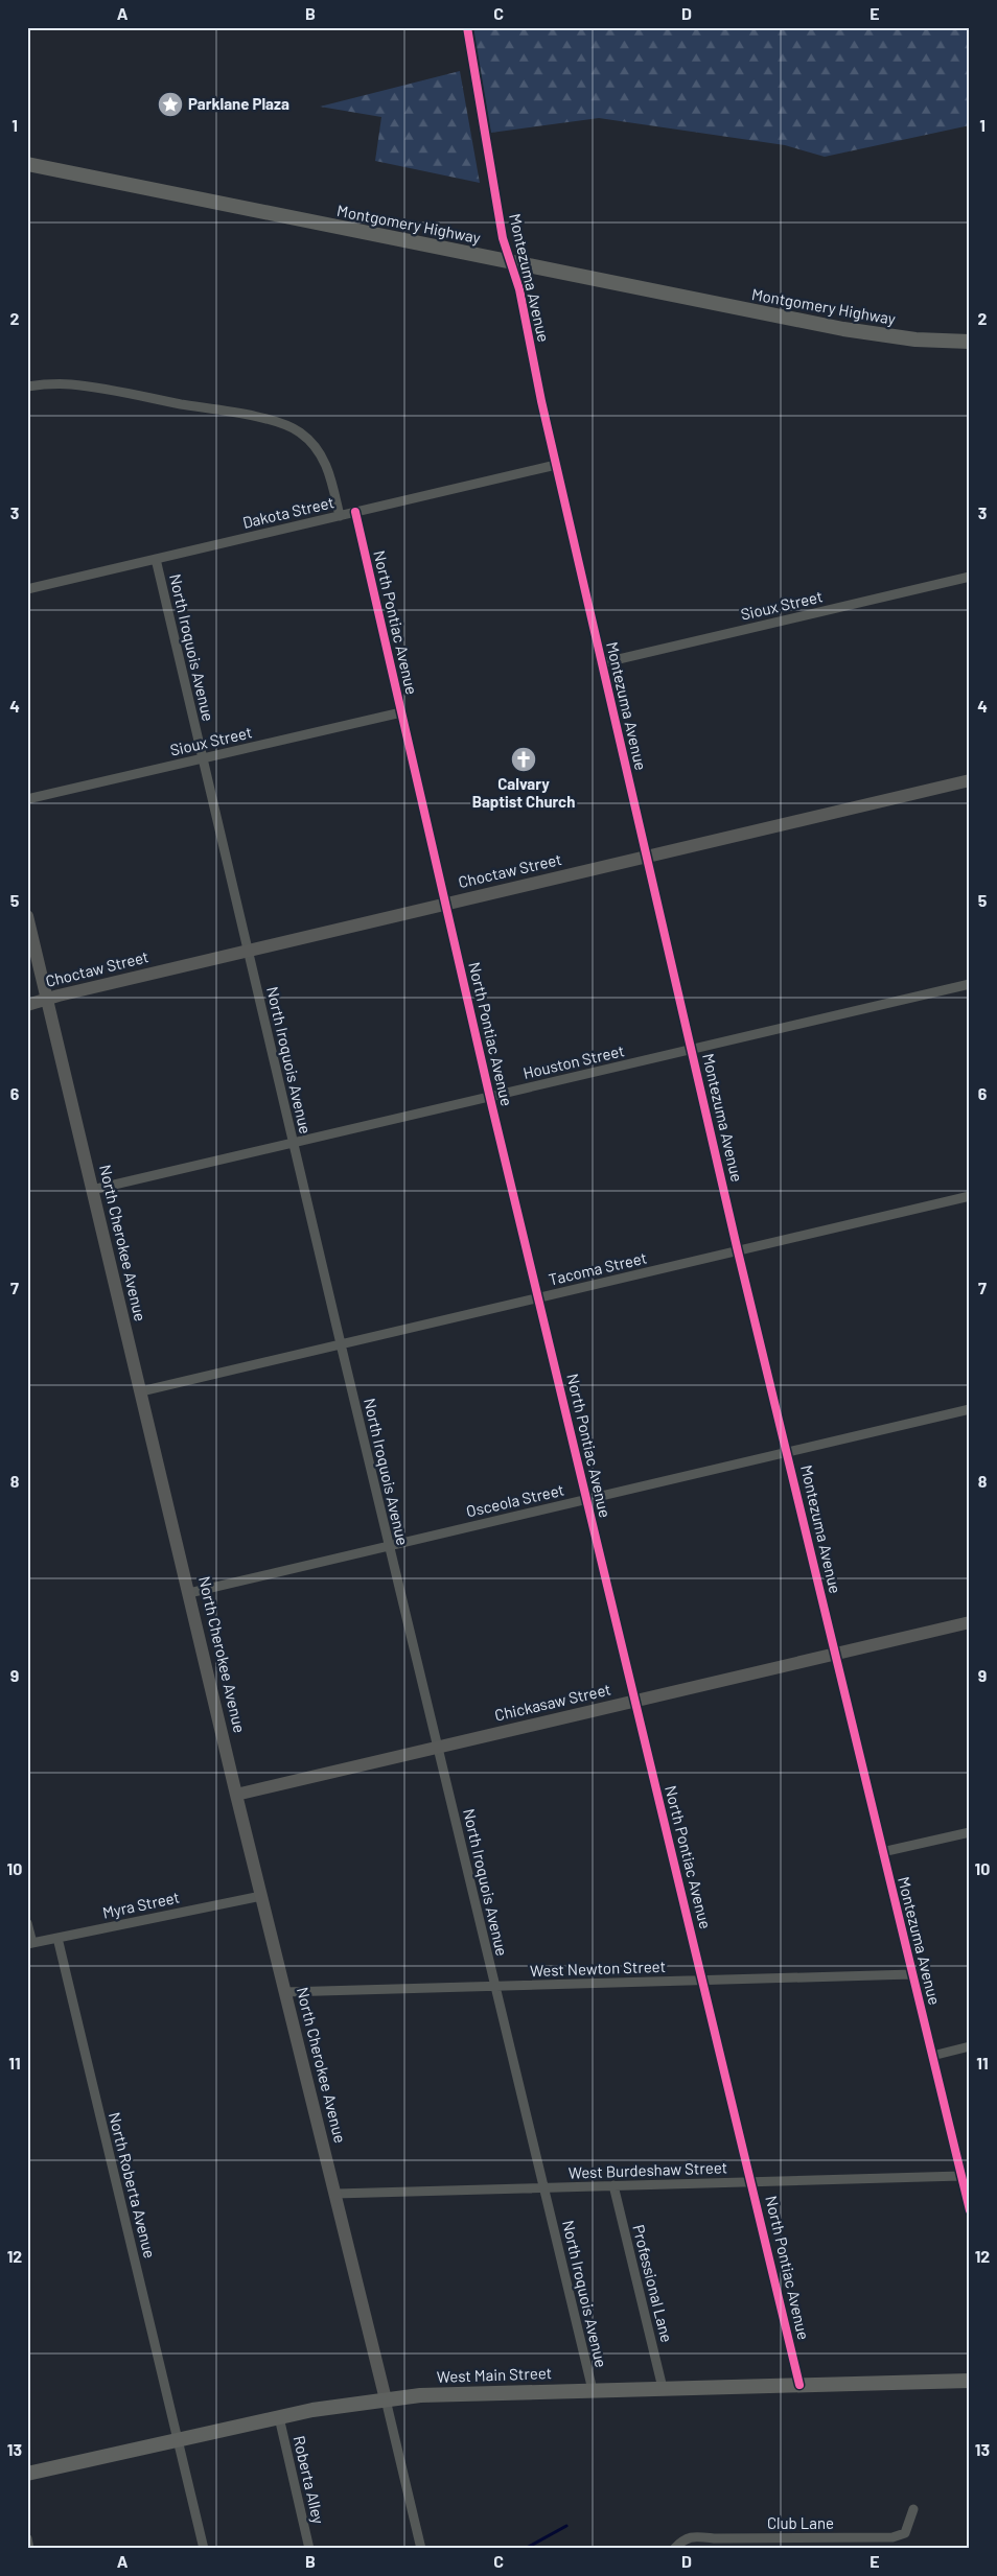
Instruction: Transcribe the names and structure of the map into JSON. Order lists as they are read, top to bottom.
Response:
{
  "streets": {
    "main road": ["Montgomery Highway", "West Main Street"],
    "street": [
      "Montezuma Avenue",
      "Dakota Street",
      "Sioux Street",
      "North Pontiac Avenue",
      "North Iroquois Avenue",
      "Choctaw Street",
      "Houston Street",
      "North Cherokee Avenue",
      "Tacoma Street",
      "Osceola Street",
      "Chickasaw Street",
      "Myra Street",
      "West Newton Street",
      "West Burdeshaw Street",
      "North Roberta Avenue",
      "Professional Lane",
      "Roberta Alley",
      "Club Lane"
    ]
  },
  "crossings": [
    ["Montgomery Highway", "Montezuma Avenue"],
    ["Montezuma Avenue", "Dakota Street"],
    ["Montezuma Avenue", "Sioux Street"],
    ["Montezuma Avenue", "Choctaw Street"],
    ["Montezuma Avenue", "Houston Street"],
    ["Montezuma Avenue", "Tacoma Street"],
    ["Montezuma Avenue", "Osceola Street"],
    ["Montezuma Avenue", "Chickasaw Street"],
    ["Montezuma Avenue", "West Newton Street"],
    ["Montezuma Avenue", "West Burdeshaw Street"],
    ["Dakota Street", "North Pontiac Avenue"],
    ["Dakota Street", "North Iroquois Avenue"],
    ["Sioux Street", "North Pontiac Avenue"],
    ["Sioux Street", "North Iroquois Avenue"],
    ["North Pontiac Avenue", "Choctaw Street"],
    ["North Pontiac Avenue", "Houston Street"],
    ["North Pontiac Avenue", "Tacoma Street"],
    ["North Pontiac Avenue", "Osceola Street"],
    ["North Pontiac Avenue", "Chickasaw Street"],
    ["North Pontiac Avenue", "West Newton Street"],
    ["North Pontiac Avenue", "West Burdeshaw Street"],
    ["North Pontiac Avenue", "West Main Street"],
    ["North Iroquois Avenue", "Choctaw Street"],
    ["North Iroquois Avenue", "Houston Street"],
    ["North Iroquois Avenue", "Tacoma Street"],
    ["North Iroquois Avenue", "Osceola Street"],
    ["North Iroquois Avenue", "Chickasaw Street"],
    ["North Iroquois Avenue", "West Newton Street"],
    ["North Iroquois Avenue", "West Burdeshaw Street"],
    ["North Iroquois Avenue", "West Main Street"],
    ["Choctaw Street", "North Cherokee Avenue"],
    ["Houston Street", "North Cherokee Avenue"],
    ["North Cherokee Avenue", "Tacoma Street"],
    ["North Cherokee Avenue", "Osceola Street"],
    ["North Cherokee Avenue", "Chickasaw Street"],
    ["North Cherokee Avenue", "Myra Street"],
    ["North Cherokee Avenue", "West Newton Street"],
    ["North Cherokee Avenue", "West Burdeshaw Street"],
    ["North Cherokee Avenue", "West Main Street"],
    ["Myra Street", "North Roberta Avenue"],
    ["West Burdeshaw Street", "Professional Lane"],
    ["North Roberta Avenue", "West Main Street"],
    ["Professional Lane", "West Main Street"],
    ["West Main Street", "Roberta Alley"]
  ],
  "places": {
    "place": ["Parklane Plaza"],
    "church": ["Calvary Baptist Church"]
  },
  "grid": {
    "columns": [
      "A",
      "B",
      "C",
      "D",
      "E"
    ],
    "rows": [
      "1",
      "2",
      "3",
      "4",
      "5",
      "6",
      "7",
      "8",
      "9",
      "10",
      "11",
      "12",
      "13"
    ]
  }
}
